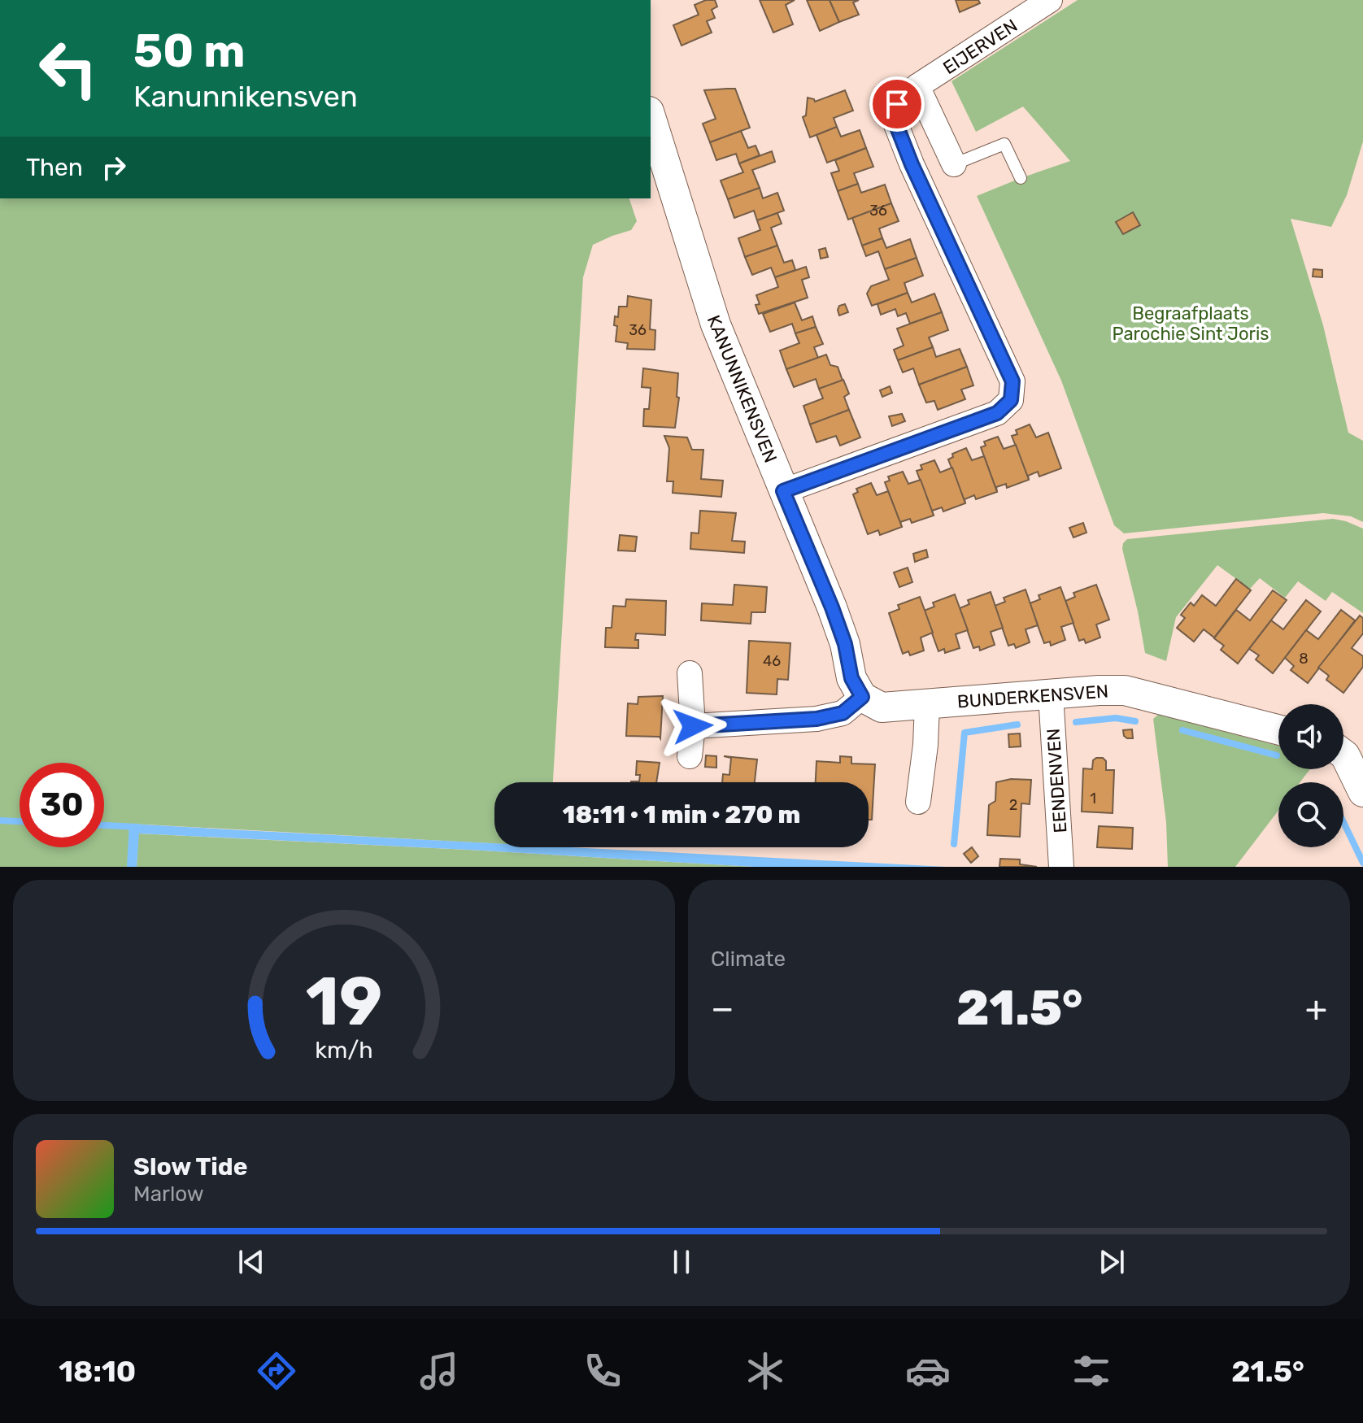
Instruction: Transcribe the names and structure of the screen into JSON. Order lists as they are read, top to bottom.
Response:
{
  "streets": {
    "street": [
      "EIJERVEN",
      "KANUNNIKENSVEN",
      "BUNDERKENSVEN",
      "EENDENVEN"
    ]
  },
  "crossings": [
    ["EIJERVEN", "KANUNNIKENSVEN"],
    ["KANUNNIKENSVEN", "BUNDERKENSVEN"],
    ["BUNDERKENSVEN", "EENDENVEN"]
  ],
  "parks": ["Begraafplaats Parochie Sint Joris"],
  "house_numbers": [
    "36",
    "36",
    "8",
    "46",
    "1",
    "2"
  ],
  "page": {
    "turn": ["50 m", "Kanunnikensven"],
    "then": "Then",
    "limit": "30",
    "trip": "18:11 · 1 min · 270 m",
    "tile": "Climate",
    "heat": ["−", "21.5°", "+"],
    "song": ["Slow Tide", "Marlow"],
    "tabs": ["18:10", "21.5°"],
    "gauge": ["19", "km/h"]
  }
}
